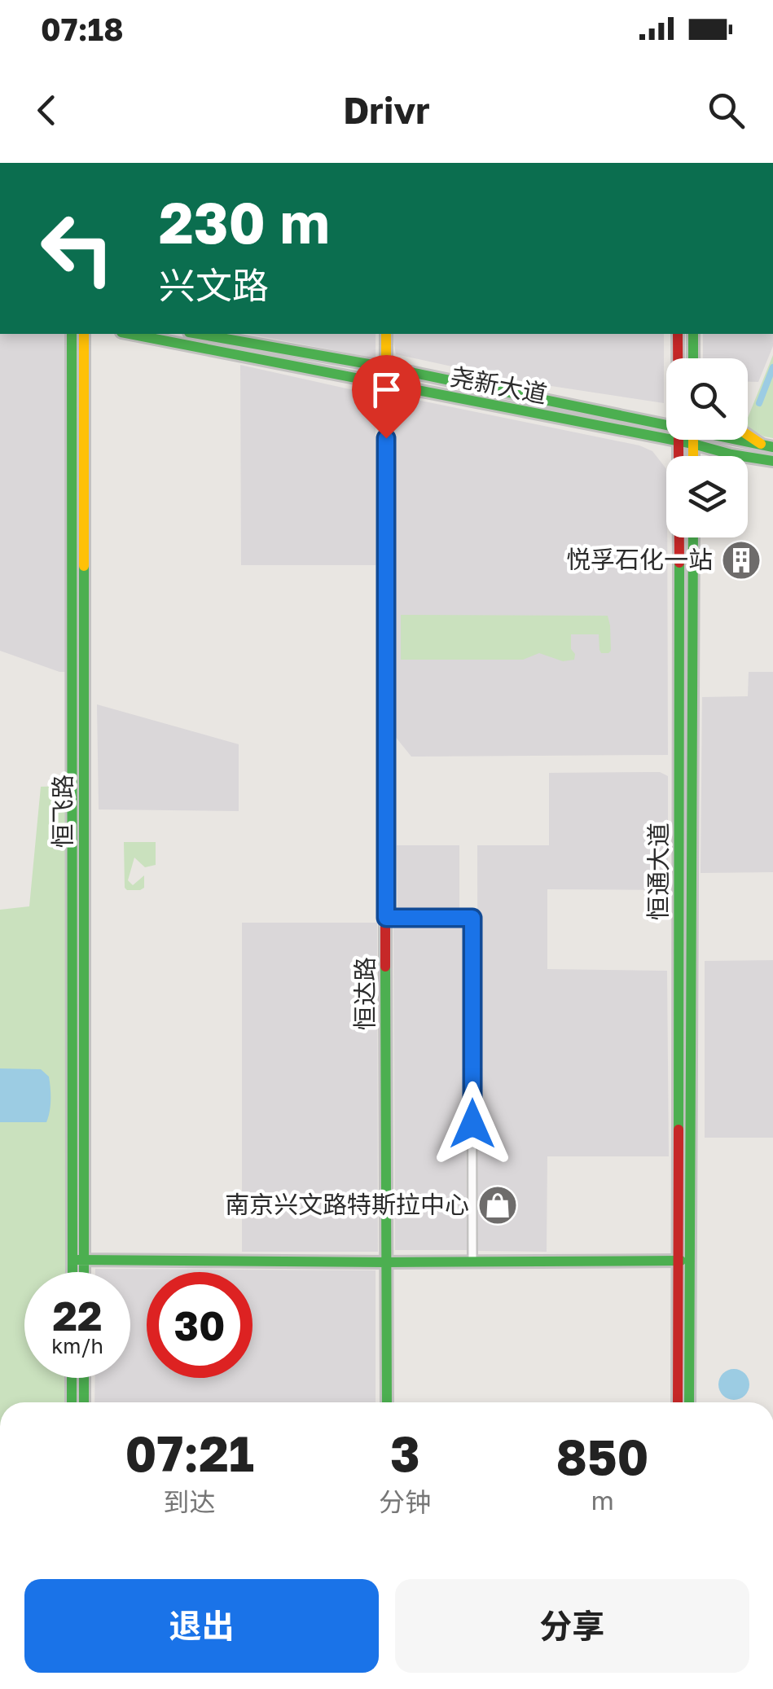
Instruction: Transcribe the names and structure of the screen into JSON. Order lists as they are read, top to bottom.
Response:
{
  "streets": {
    "main road": [
      "尧新大道",
      "恒飞路",
      "恒通大道",
      "恒达路"
    ]
  },
  "crossings": [
    ["尧新大道", "恒通大道"],
    ["尧新大道", "恒达路"]
  ],
  "places": {
    "building": ["悦孚石化一站"],
    "shop": ["南京兴文路特斯拉中心"]
  },
  "page": {
    "status": "07:18",
    "header": "Drivr",
    "turn": ["230 m", "兴文路"],
    "speed": "22 km/h",
    "limit": "30",
    "eta": [
      "07:21",
      "到达",
      "3",
      "分钟",
      "850",
      "m"
    ],
    "buttons": ["退出", "分享"]
  }
}
